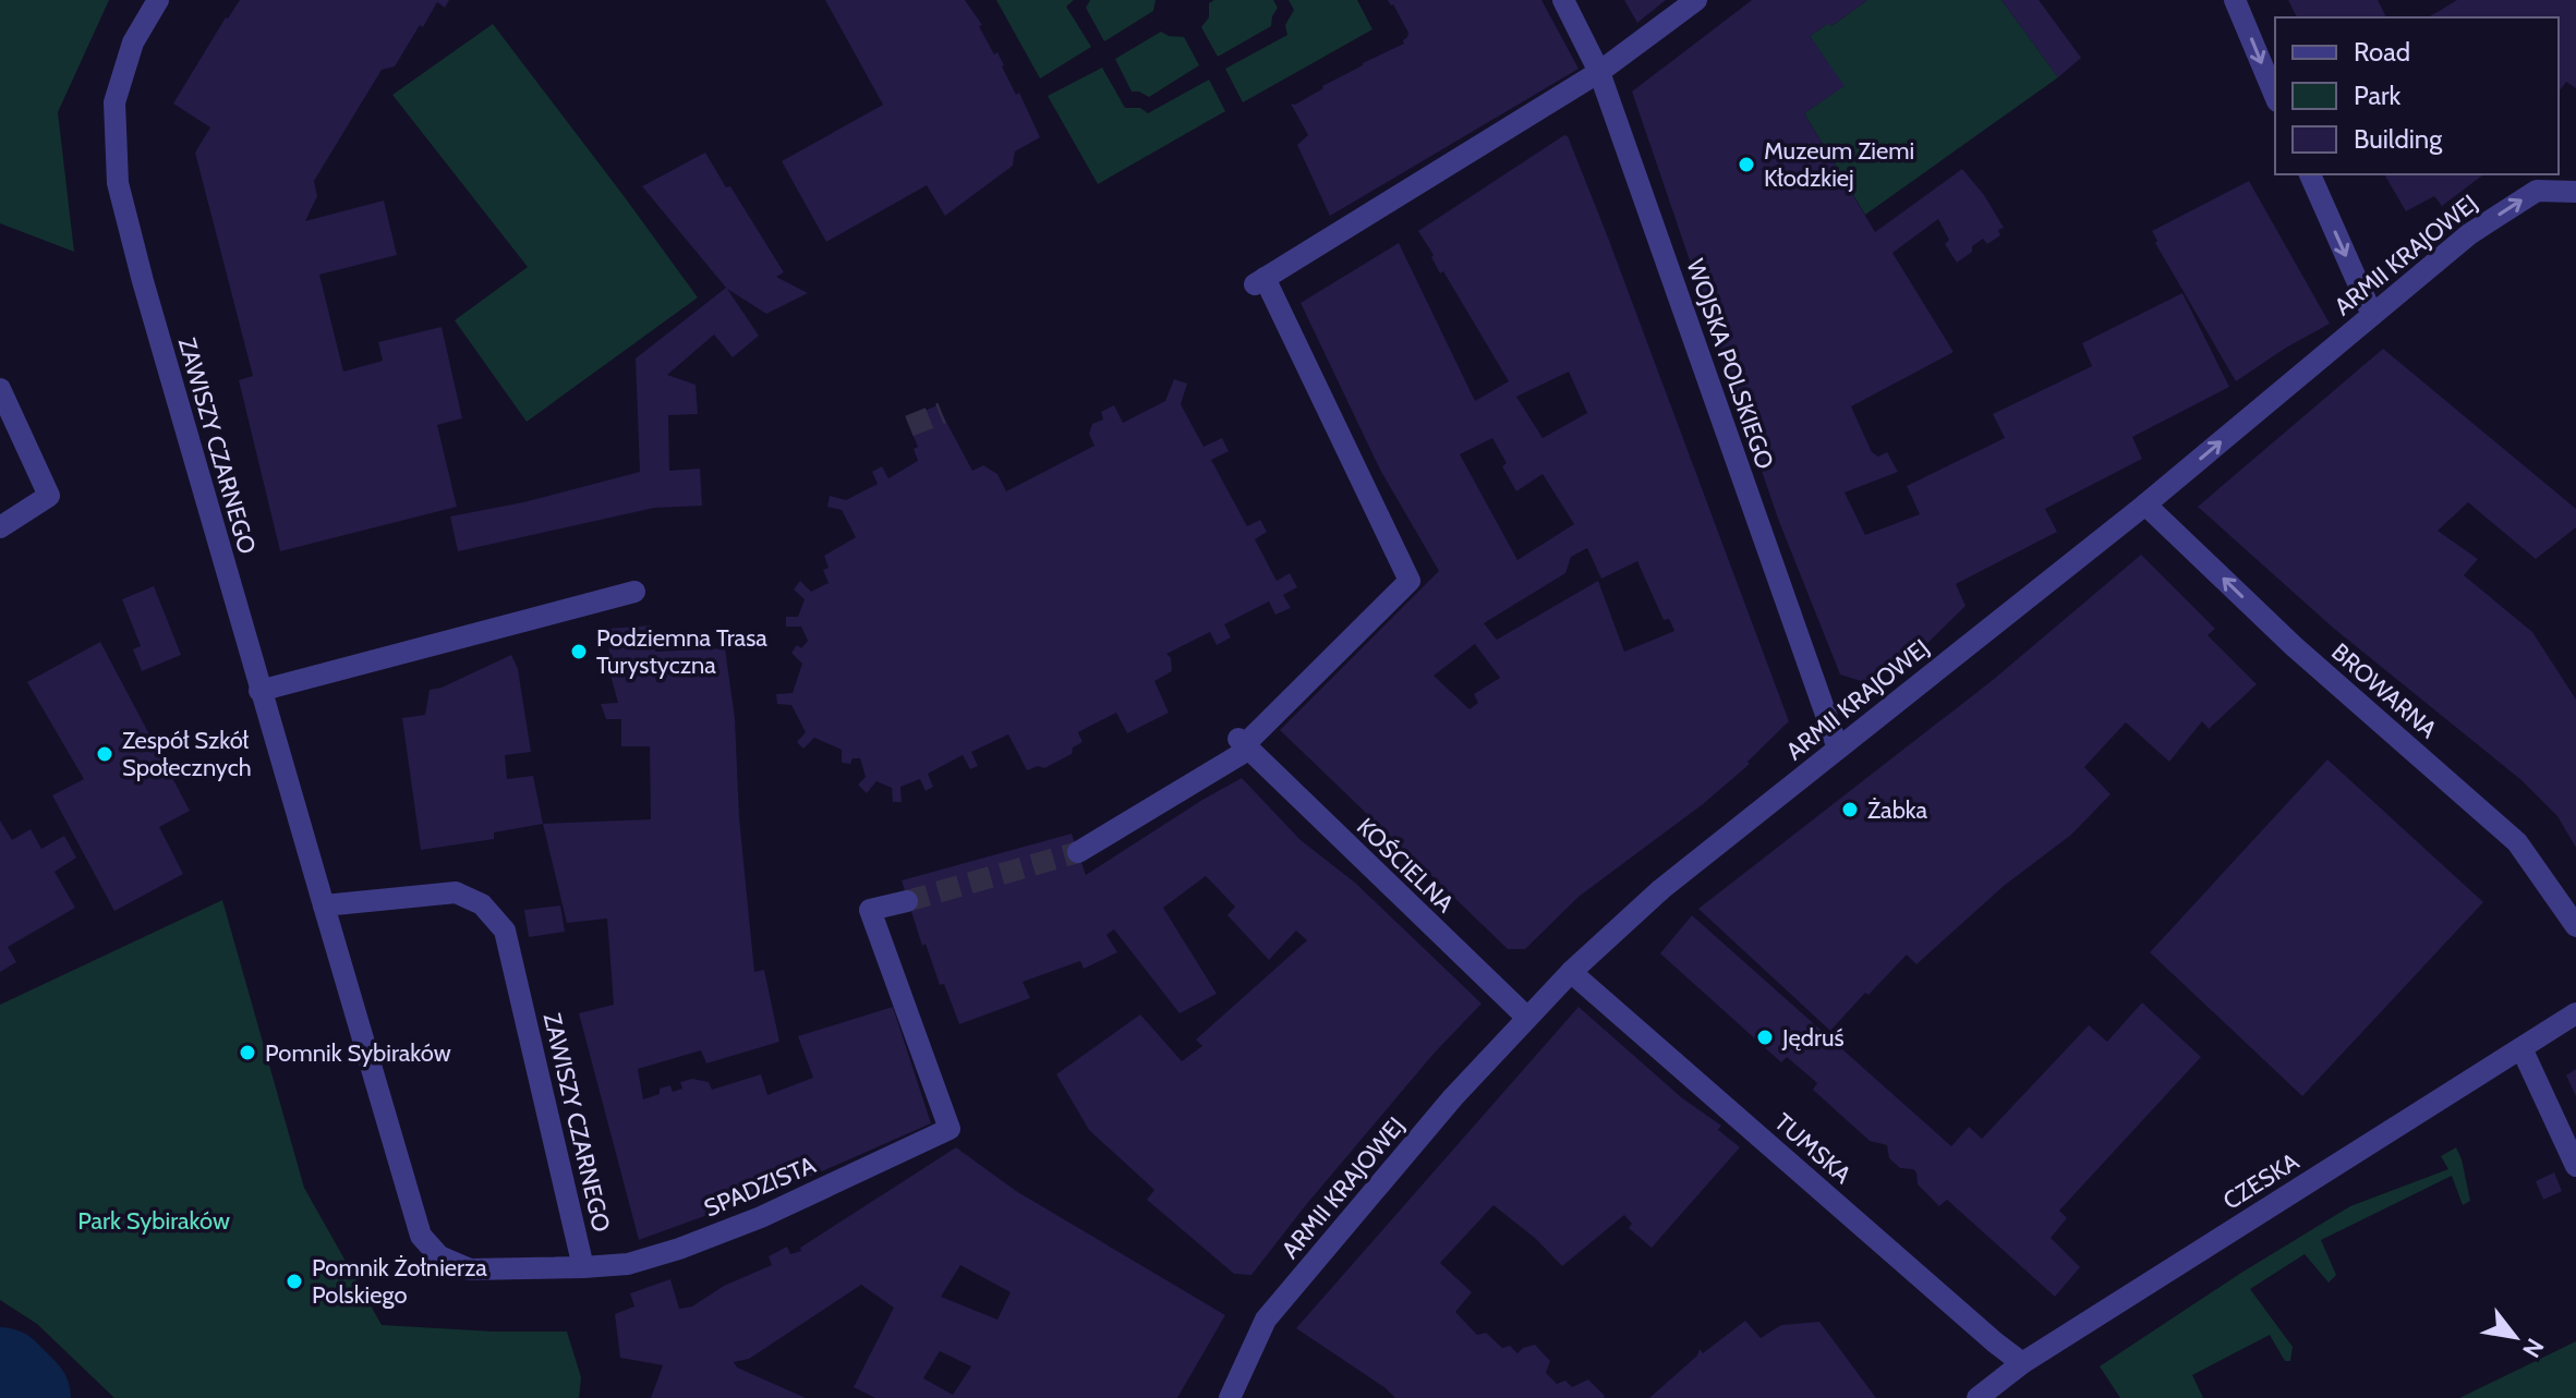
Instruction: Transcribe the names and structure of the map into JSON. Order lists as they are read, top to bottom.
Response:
{
  "streets": {
    "street": [
      "ARMII KRAJOWEJ",
      "WOJSKA POLSKIEGO",
      "ZAWISZY CZARNEGO",
      "BROWARNA",
      "KOŚCIELNA",
      "TUMSKA",
      "CZESKA",
      "SPADZISTA"
    ]
  },
  "crossings": [
    ["ARMII KRAJOWEJ", "WOJSKA POLSKIEGO"],
    ["ARMII KRAJOWEJ", "BROWARNA"],
    ["ARMII KRAJOWEJ", "KOŚCIELNA"],
    ["ARMII KRAJOWEJ", "TUMSKA"],
    ["ZAWISZY CZARNEGO", "SPADZISTA"],
    ["TUMSKA", "CZESKA"]
  ],
  "one_way": ["BROWARNA"],
  "parks": ["Park Sybiraków"],
  "places": [
    "Muzeum Ziemi Kłodzkiej",
    "Podziemna Trasa Turystyczna",
    "Zespół Szkół Społecznych",
    "Żabka",
    "Jędruś",
    "Pomnik Sybiraków",
    "Pomnik Żołnierza Polskiego"
  ],
  "legend": ["Road", "Park", "Building"],
  "north": "bottom right"
}
